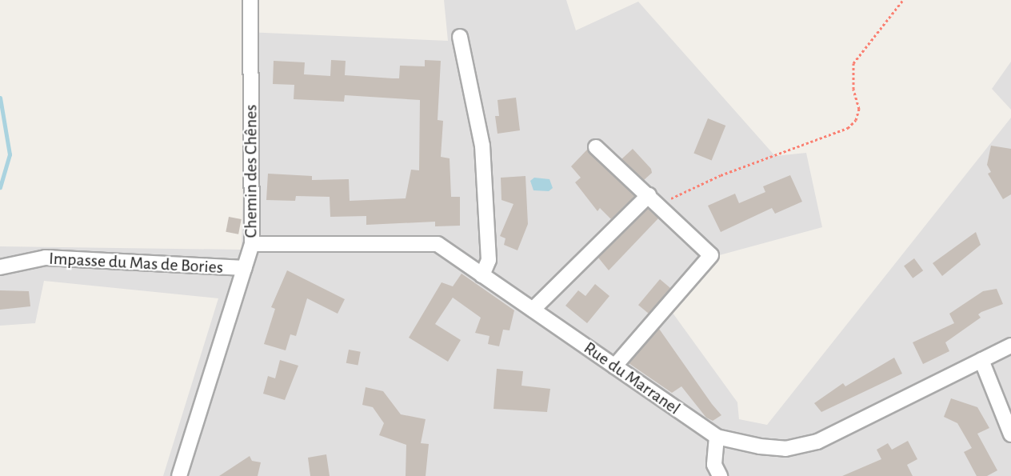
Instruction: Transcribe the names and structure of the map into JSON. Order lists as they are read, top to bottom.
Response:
{
  "streets": {
    "street": ["Chemin des Chênes", "Impasse du Mas de Bories", "Rue du Marranel"]
  },
  "crossings": [
    ["Chemin des Chênes", "Impasse du Mas de Bories"],
    ["Chemin des Chênes", "Rue du Marranel"]
  ]
}
